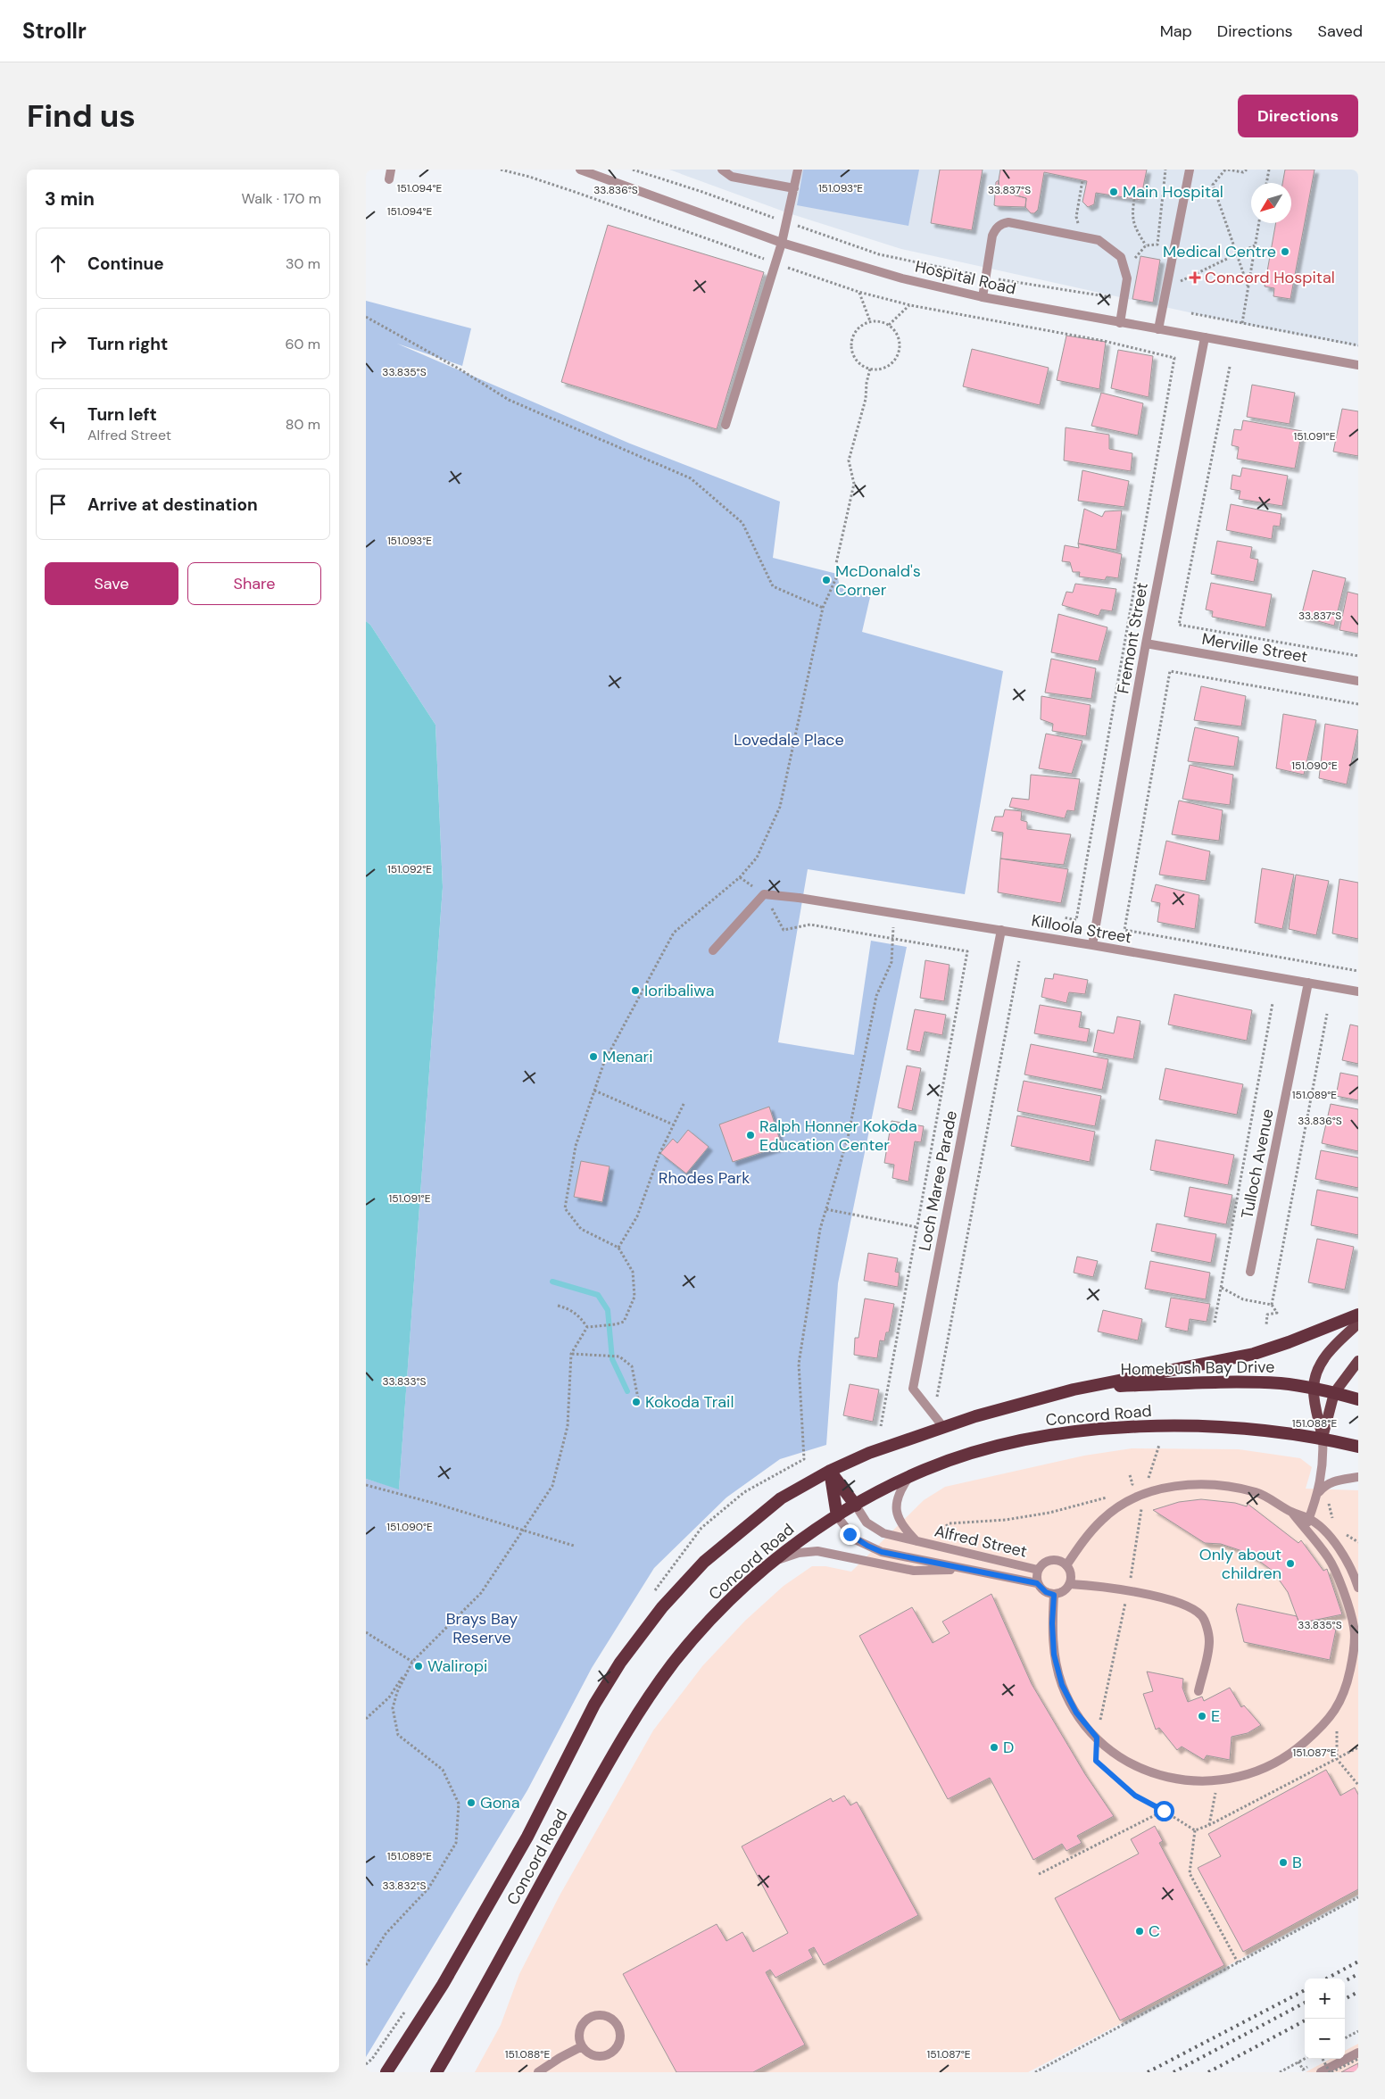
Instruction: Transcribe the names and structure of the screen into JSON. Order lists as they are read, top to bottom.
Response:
{
  "streets": {
    "highway": ["Homebush Bay Drive", "Concord Road"],
    "street": [
      "Hospital Road",
      "Fremont Street",
      "Merville Street",
      "Killoola Street",
      "Tulloch Avenue",
      "Loch Maree Parade",
      "Alfred Street"
    ]
  },
  "crossings": [
    ["Hospital Road", "Fremont Street"],
    ["Fremont Street", "Merville Street"],
    ["Fremont Street", "Killoola Street"],
    ["Killoola Street", "Tulloch Avenue"],
    ["Killoola Street", "Loch Maree Parade"],
    ["Loch Maree Parade", "Concord Road"],
    ["Homebush Bay Drive", "Concord Road"],
    ["Concord Road", "Alfred Street"]
  ],
  "parks": ["Lovedale Place", "Rhodes Park", "Brays Bay Reserve"],
  "places": {
    "other": [
      "Main Hospital",
      "Medical Centre",
      "McDonald's Corner",
      "Ioribaliwa",
      "Menari",
      "Ralph Honner Kokoda Education Center",
      "Kokoda Trail",
      "Only about children",
      "Waliropi",
      "E",
      "D",
      "Gona",
      "B",
      "C"
    ],
    "health": ["Concord Hospital"]
  },
  "north": "bottom left",
  "page": {
    "header": "Strollr",
    "nav": ["Map", "Directions", "Saved"],
    "buttons": [
      "Directions",
      ["Save", "Share"]
    ],
    "title": "Find us",
    "heading": ["3 min", "Walk · 170 m"],
    "list": [
      ["Continue", "30 m"],
      ["Turn right", "60 m"],
      ["Turn left", "Alfred Street", "80 m"],
      "Arrive at destination"
    ],
    "map_buttons": ["+", "−"]
  },
  "coordinates": [
    "151.094°E",
    "151.093°E",
    "33.836°S",
    "33.837°S",
    "33.835°S",
    "151.091°E",
    "151.090°E",
    "151.092°E",
    "151.089°E",
    "33.833°S",
    "151.088°E",
    "151.087°E",
    "33.832°S"
  ]
}
